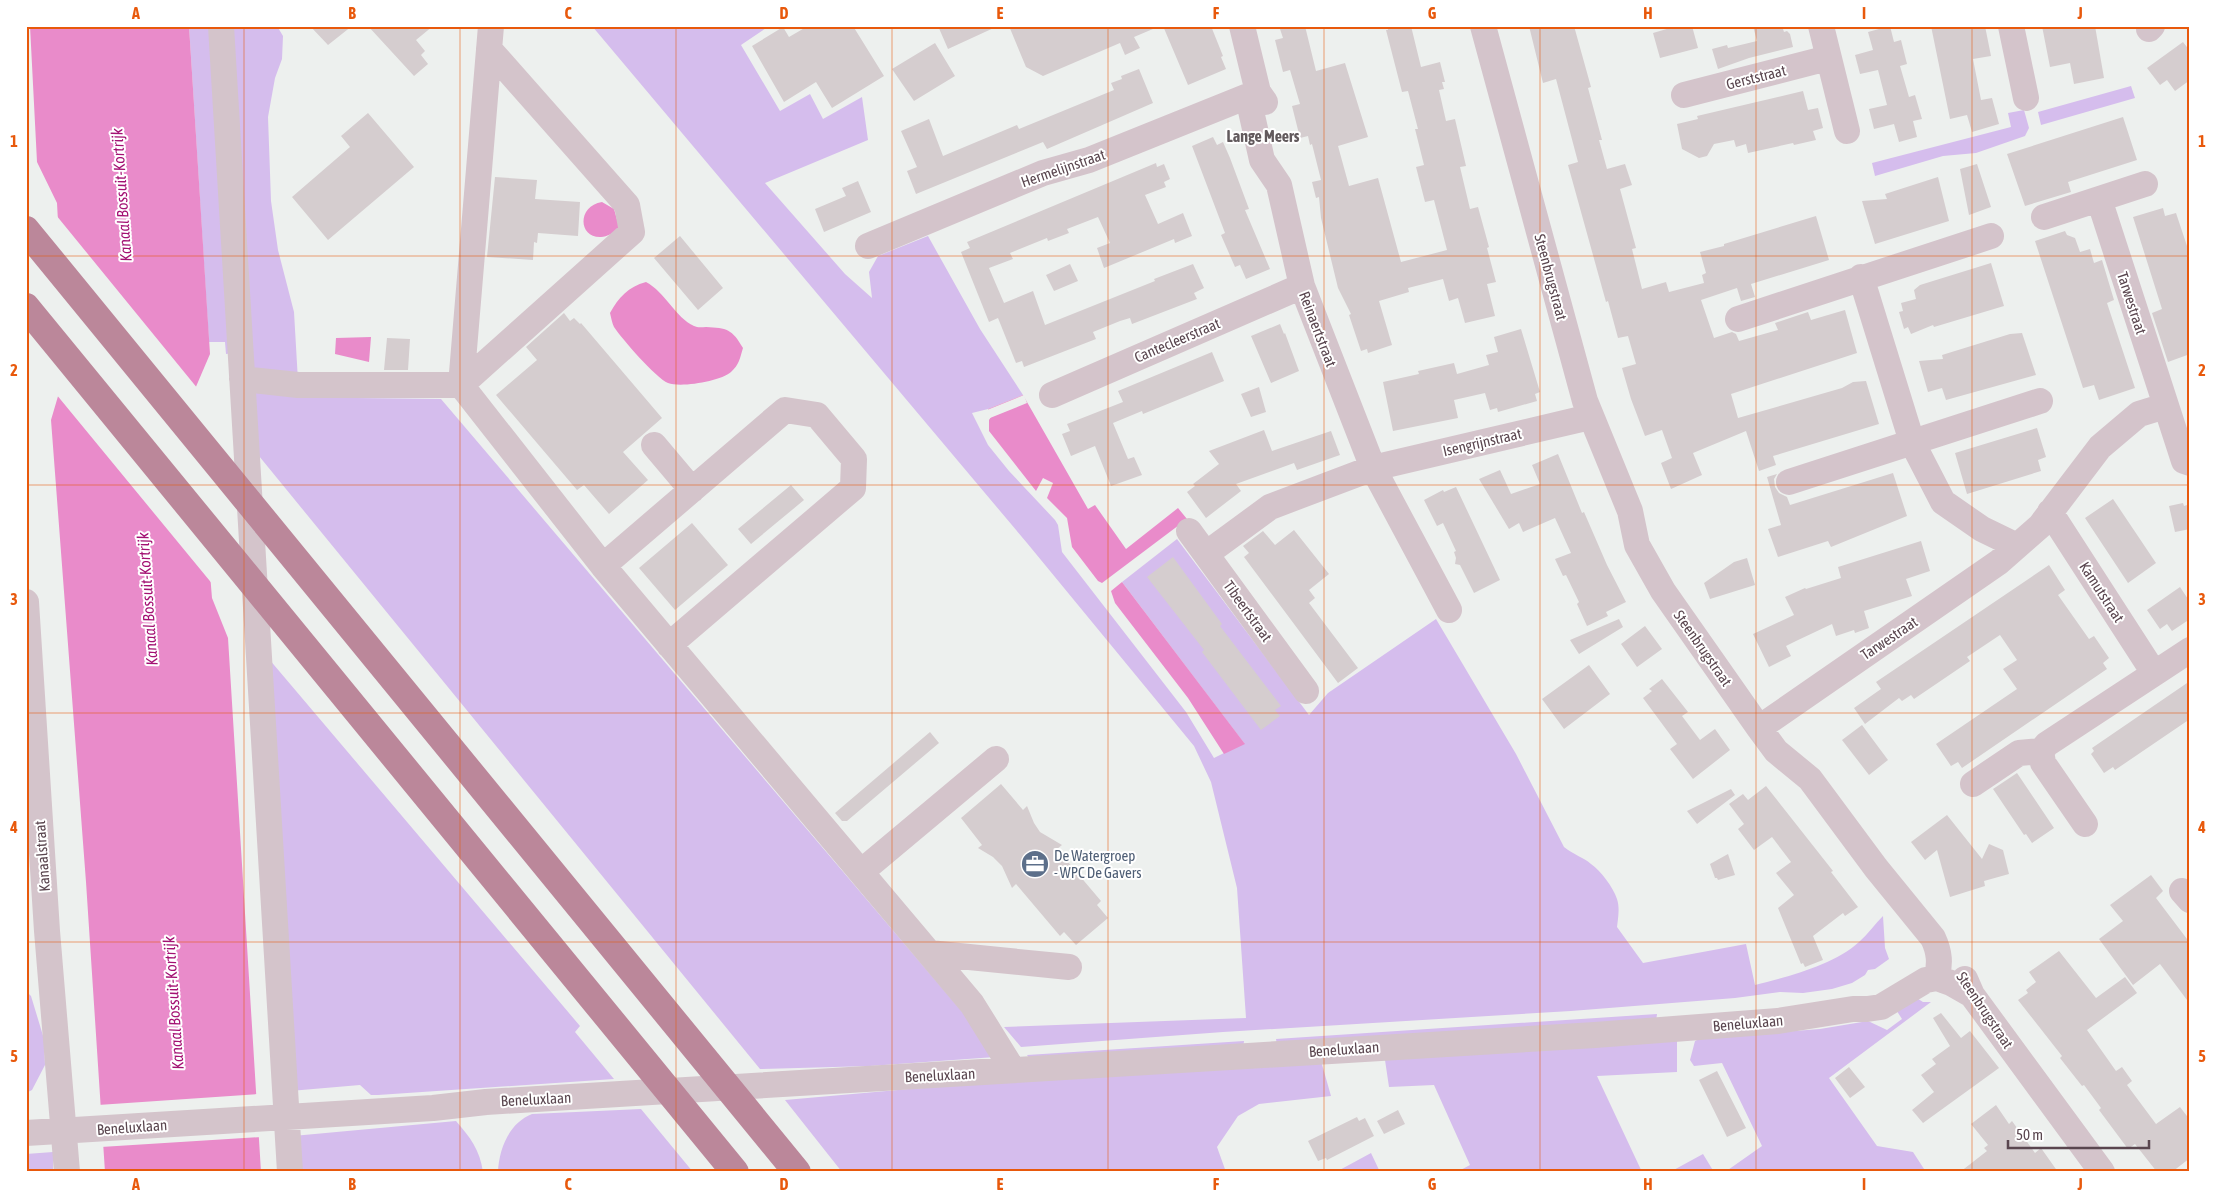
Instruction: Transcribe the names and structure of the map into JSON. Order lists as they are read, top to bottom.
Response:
{
  "streets": {
    "street": [
      "Gerststraat",
      "Hermelijnstraat",
      "Steenbrugstraat",
      "Tarwestraat",
      "Reinaertstraat",
      "Cantecleerstraat",
      "Isengrijnstraat",
      "Kamutstraat",
      "Tibeertstraat",
      "Kanaalstraat",
      "Beneluxlaan"
    ]
  },
  "crossings": [
    ["Hermelijnstraat", "Reinaertstraat"],
    ["Steenbrugstraat", "Tarwestraat"],
    ["Steenbrugstraat", "Isengrijnstraat"],
    ["Steenbrugstraat", "Beneluxlaan"],
    ["Tarwestraat", "Kamutstraat"],
    ["Reinaertstraat", "Cantecleerstraat"],
    ["Reinaertstraat", "Isengrijnstraat"],
    ["Isengrijnstraat", "Tibeertstraat"]
  ],
  "districts": ["Lange Meers"],
  "water": ["Kanaal Bossuit-Kortrijk"],
  "places": {
    "office": ["De Watergroep - WPC De Gavers"]
  },
  "scale_bar": "50 m",
  "grid": {
    "columns": [
      "A",
      "B",
      "C",
      "D",
      "E",
      "F",
      "G",
      "H",
      "I",
      "J"
    ],
    "rows": [
      "1",
      "2",
      "3",
      "4",
      "5"
    ]
  }
}
